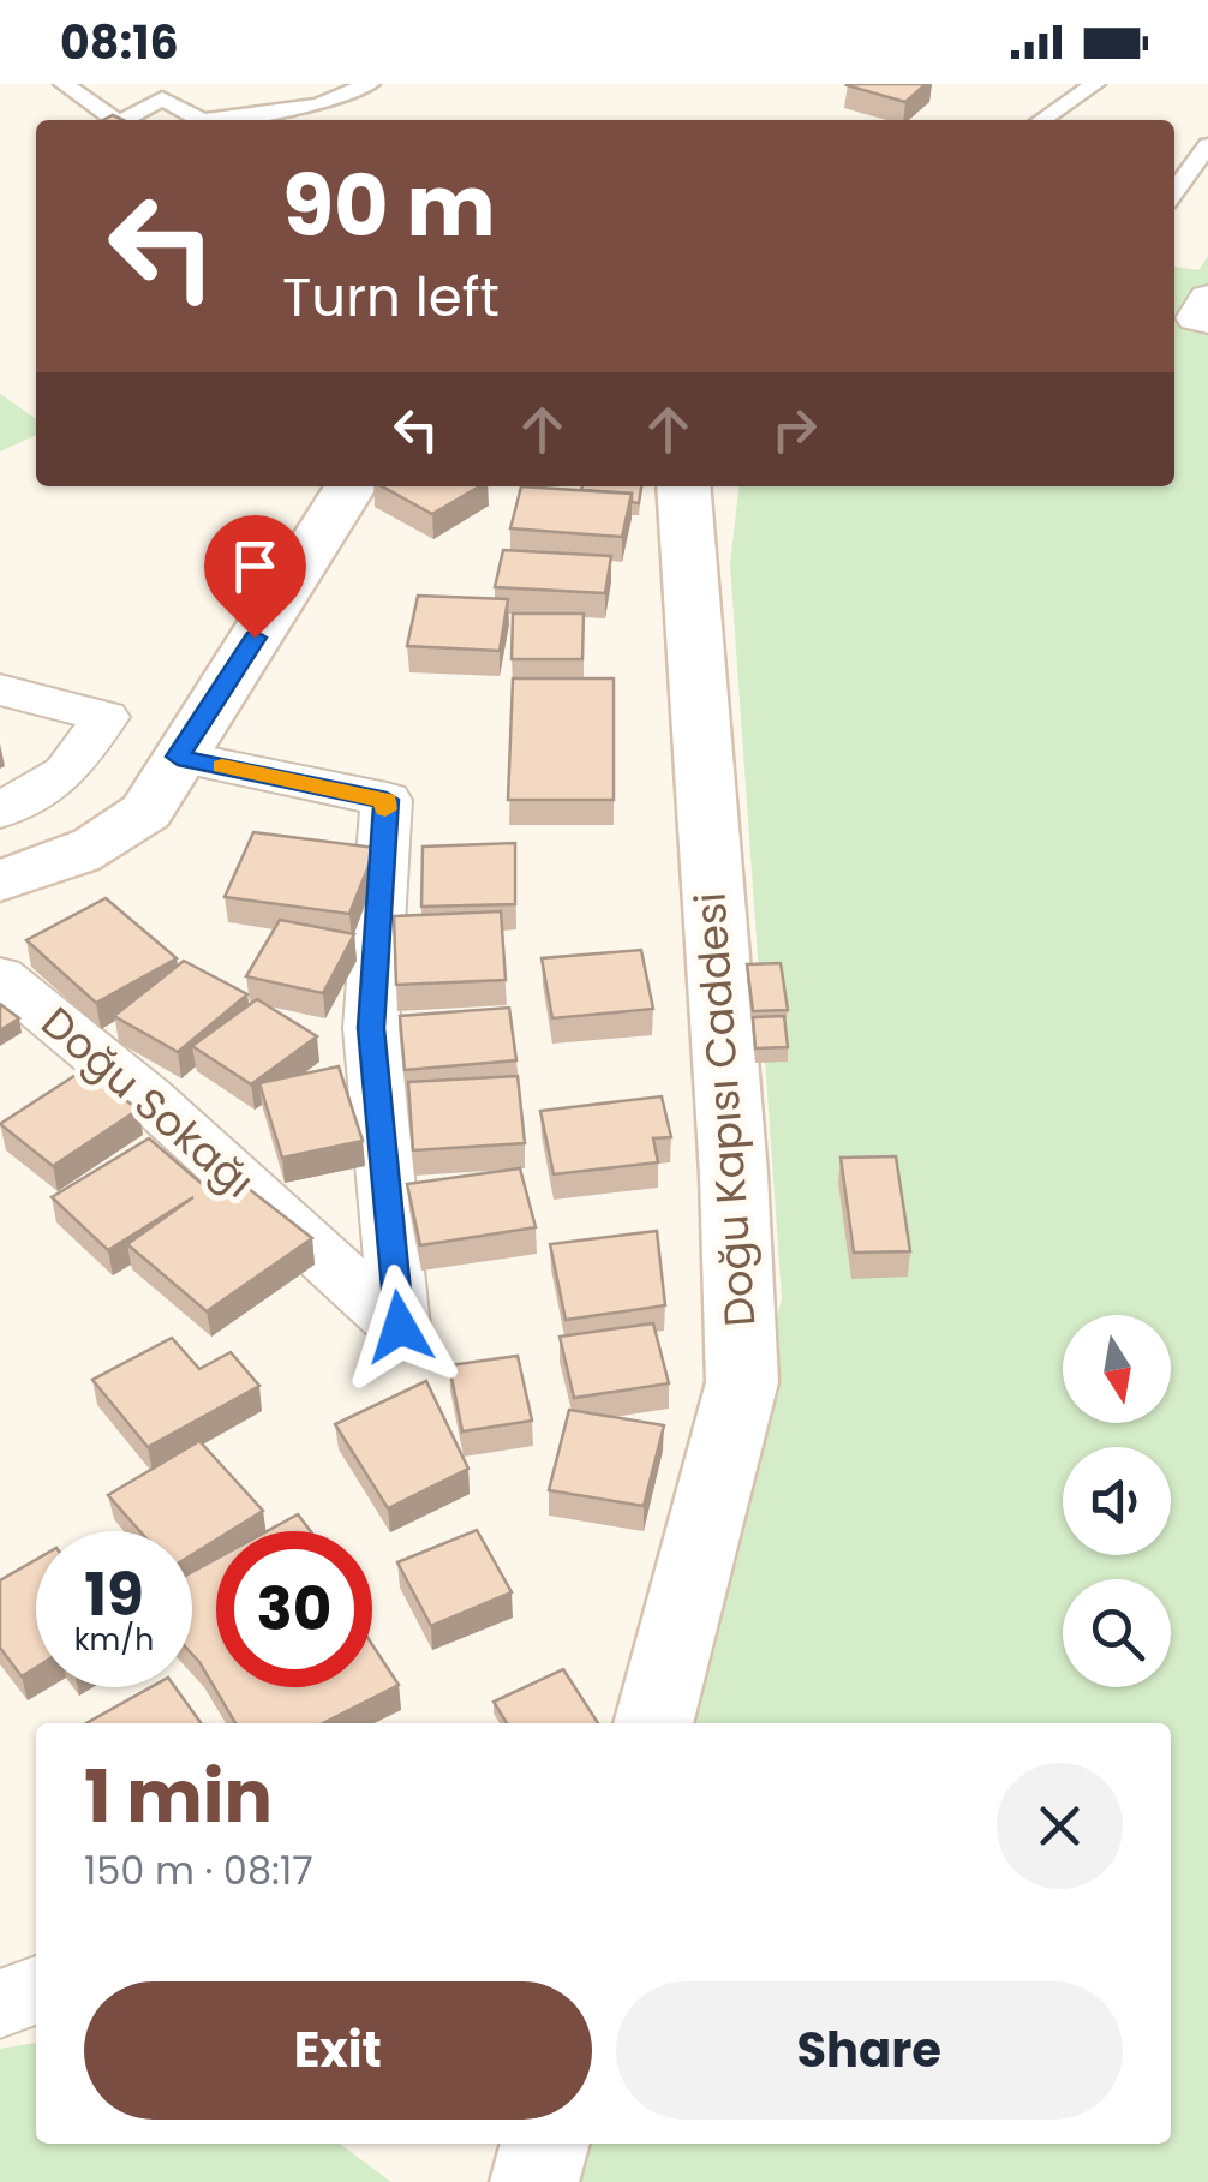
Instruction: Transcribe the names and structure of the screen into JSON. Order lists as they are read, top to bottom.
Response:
{
  "streets": {
    "street": ["Doğu Sokağı", "Doğu Kapısı Caddesi"]
  },
  "north": "bottom",
  "page": {
    "status": "08:16",
    "turn": ["90 m", "Turn left"],
    "speed": "19 km/h",
    "limit": "30",
    "heading": ["1 min", "150 m · 08:17"],
    "buttons": ["Exit", "Share"]
  }
}
